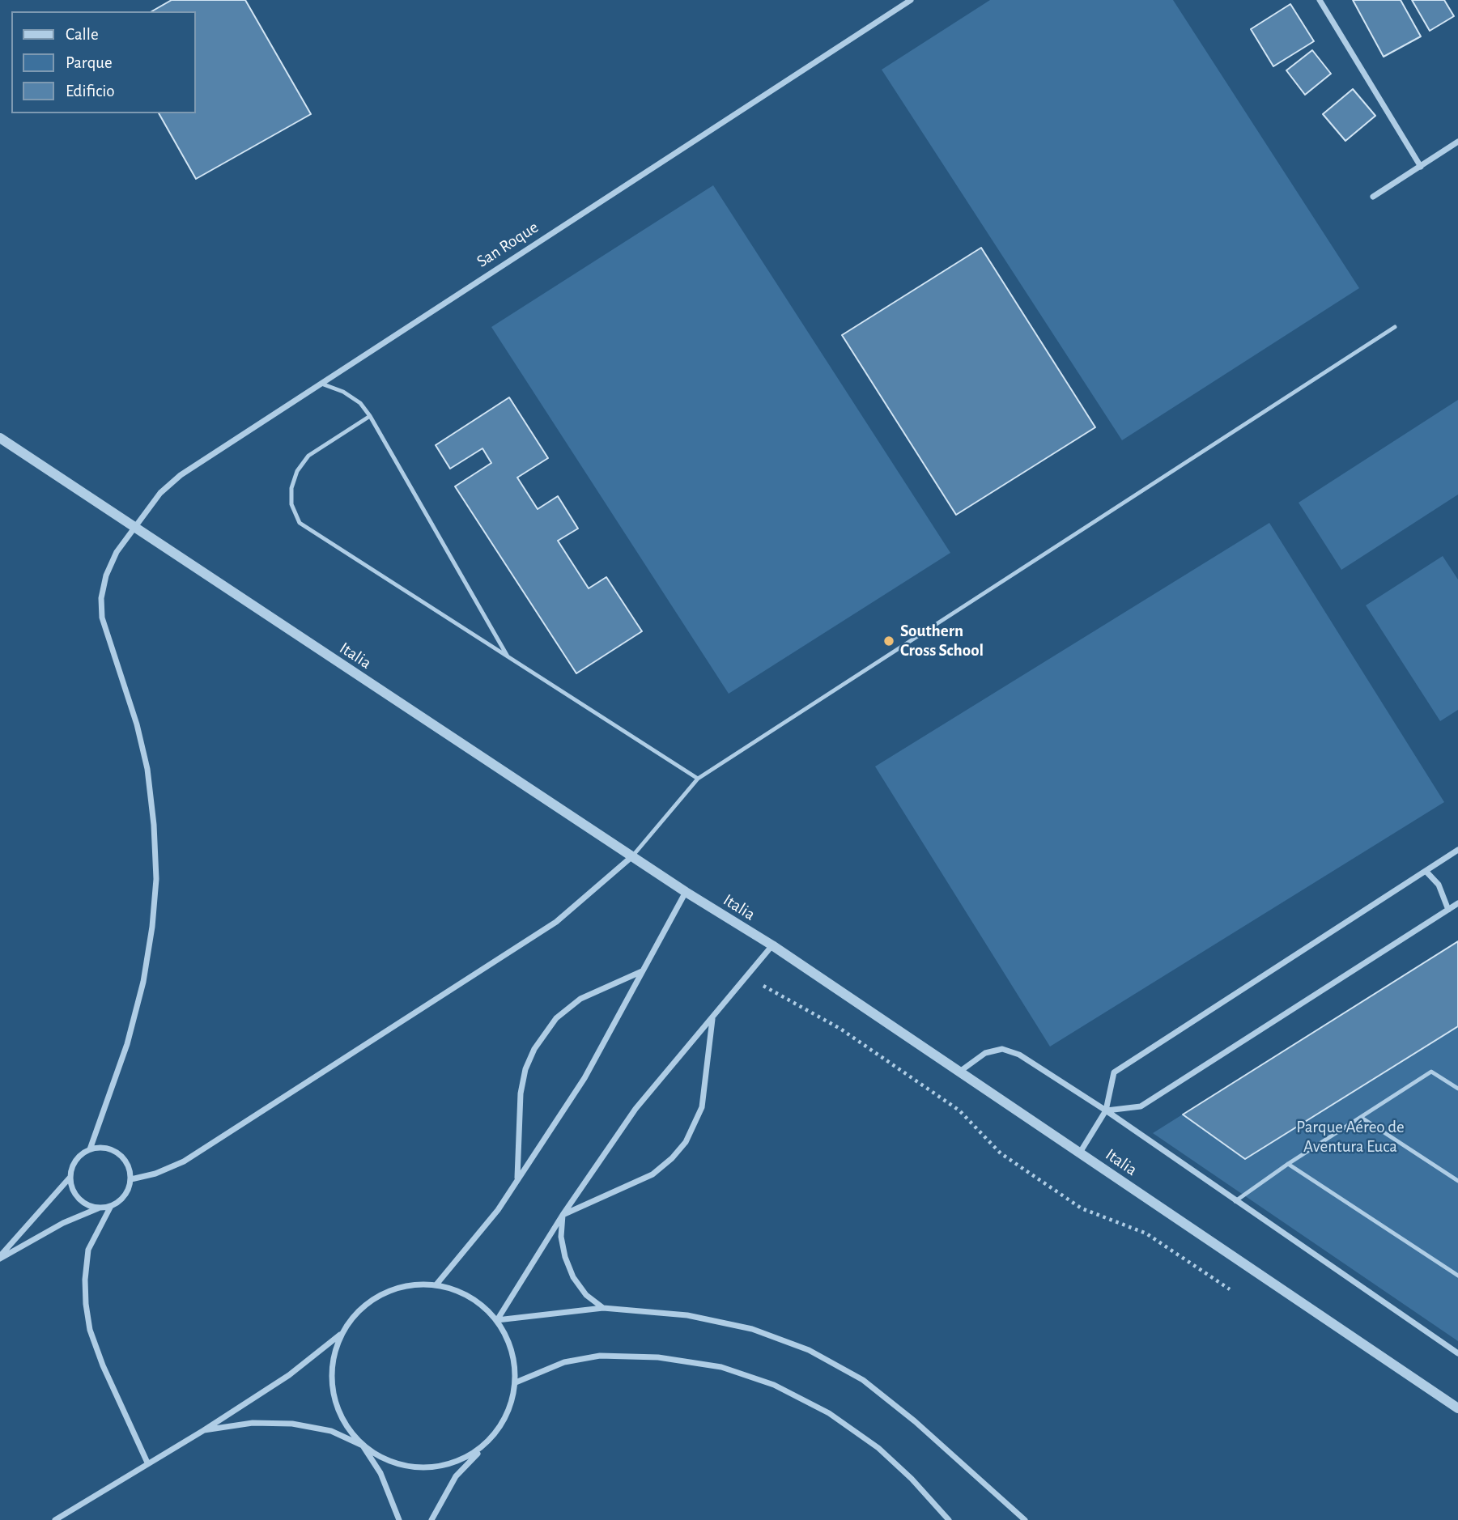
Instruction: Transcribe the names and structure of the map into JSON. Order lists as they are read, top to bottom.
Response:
{
  "streets": {
    "street": ["San Roque", "Italia"]
  },
  "crossings": [
    ["San Roque", "Italia"]
  ],
  "parks": ["Parque Aéreo de Aventura Euca"],
  "places": ["Southern Cross School"],
  "legend": ["Calle", "Parque", "Edificio"]
}
